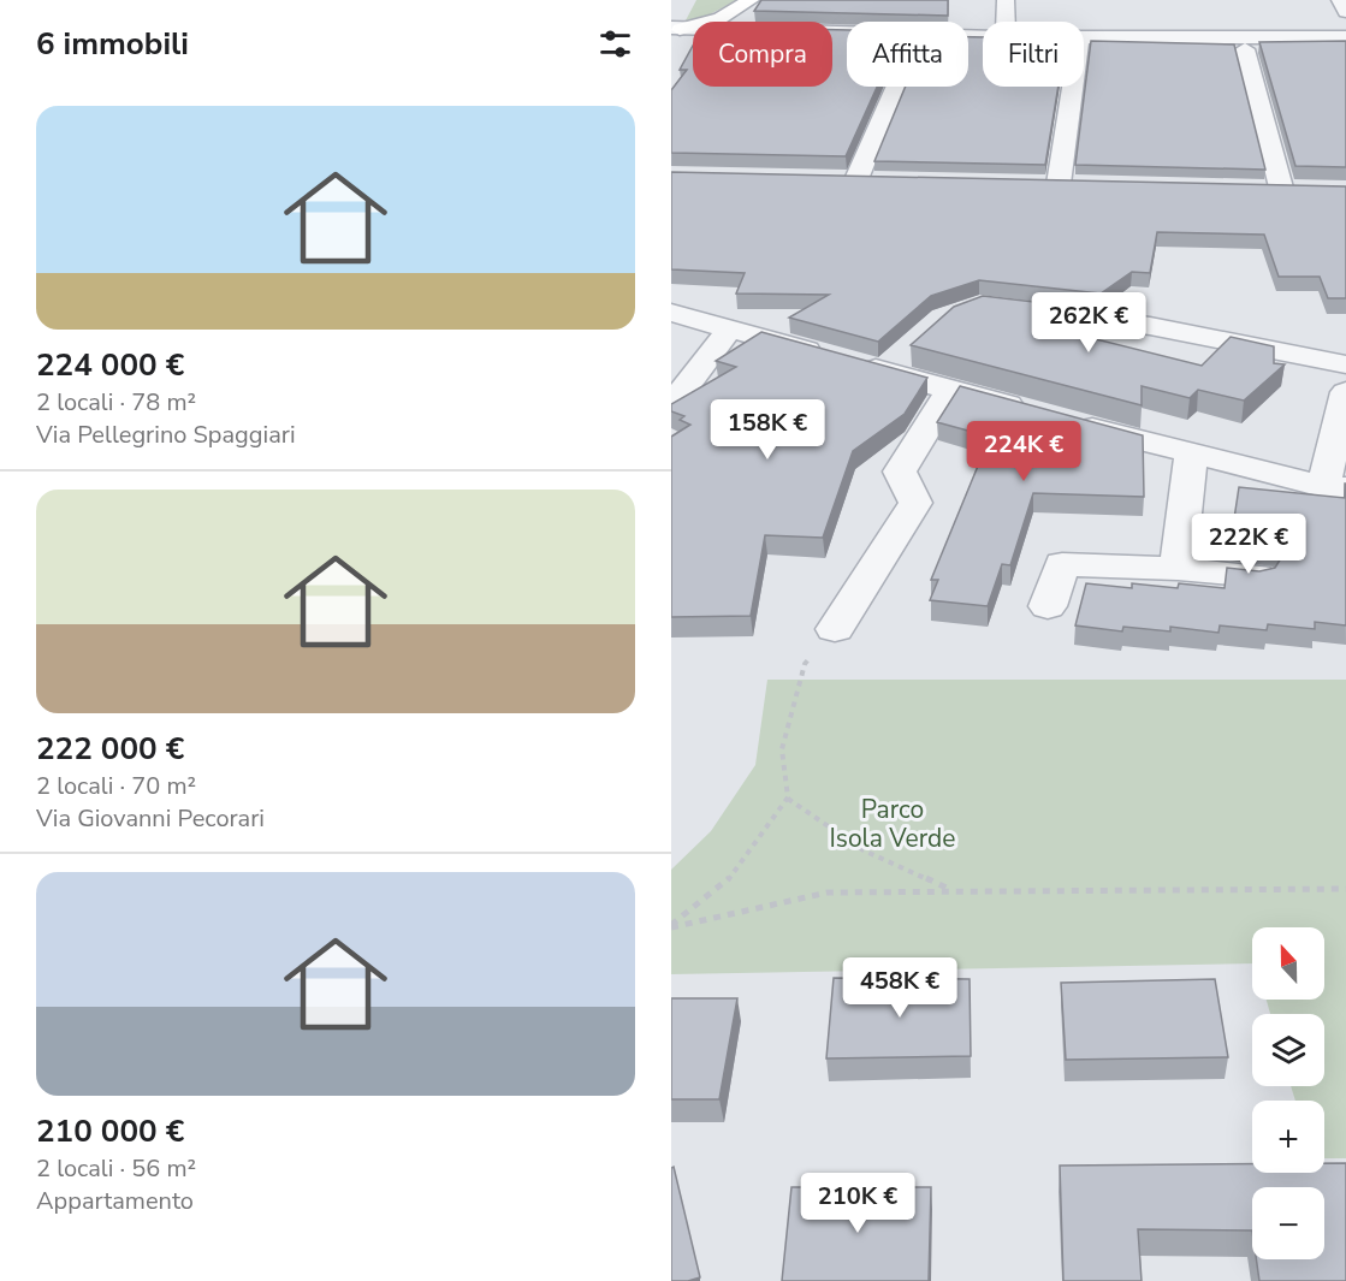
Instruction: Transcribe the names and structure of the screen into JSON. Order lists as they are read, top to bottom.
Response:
{
  "parks": ["Parco Isola Verde"],
  "north": "top",
  "page": {
    "heading": "6 immobili",
    "chip": ["Compra", "Affitta", "Filtri"],
    "list": [
      {
        "name": "224 000 €",
        "note": "2 locali · 78 m² · Via Pellegrino Spaggiari"
      },
      {
        "name": "222 000 €",
        "note": "2 locali · 70 m² · Via Giovanni Pecorari"
      },
      {
        "name": "210 000 €",
        "note": "2 locali · 56 m² · Appartamento"
      }
    ],
    "price": [
      "262K €",
      "158K €",
      "224K €",
      "222K €",
      "458K €",
      "210K €"
    ],
    "map_buttons": ["+", "−"]
  }
}
